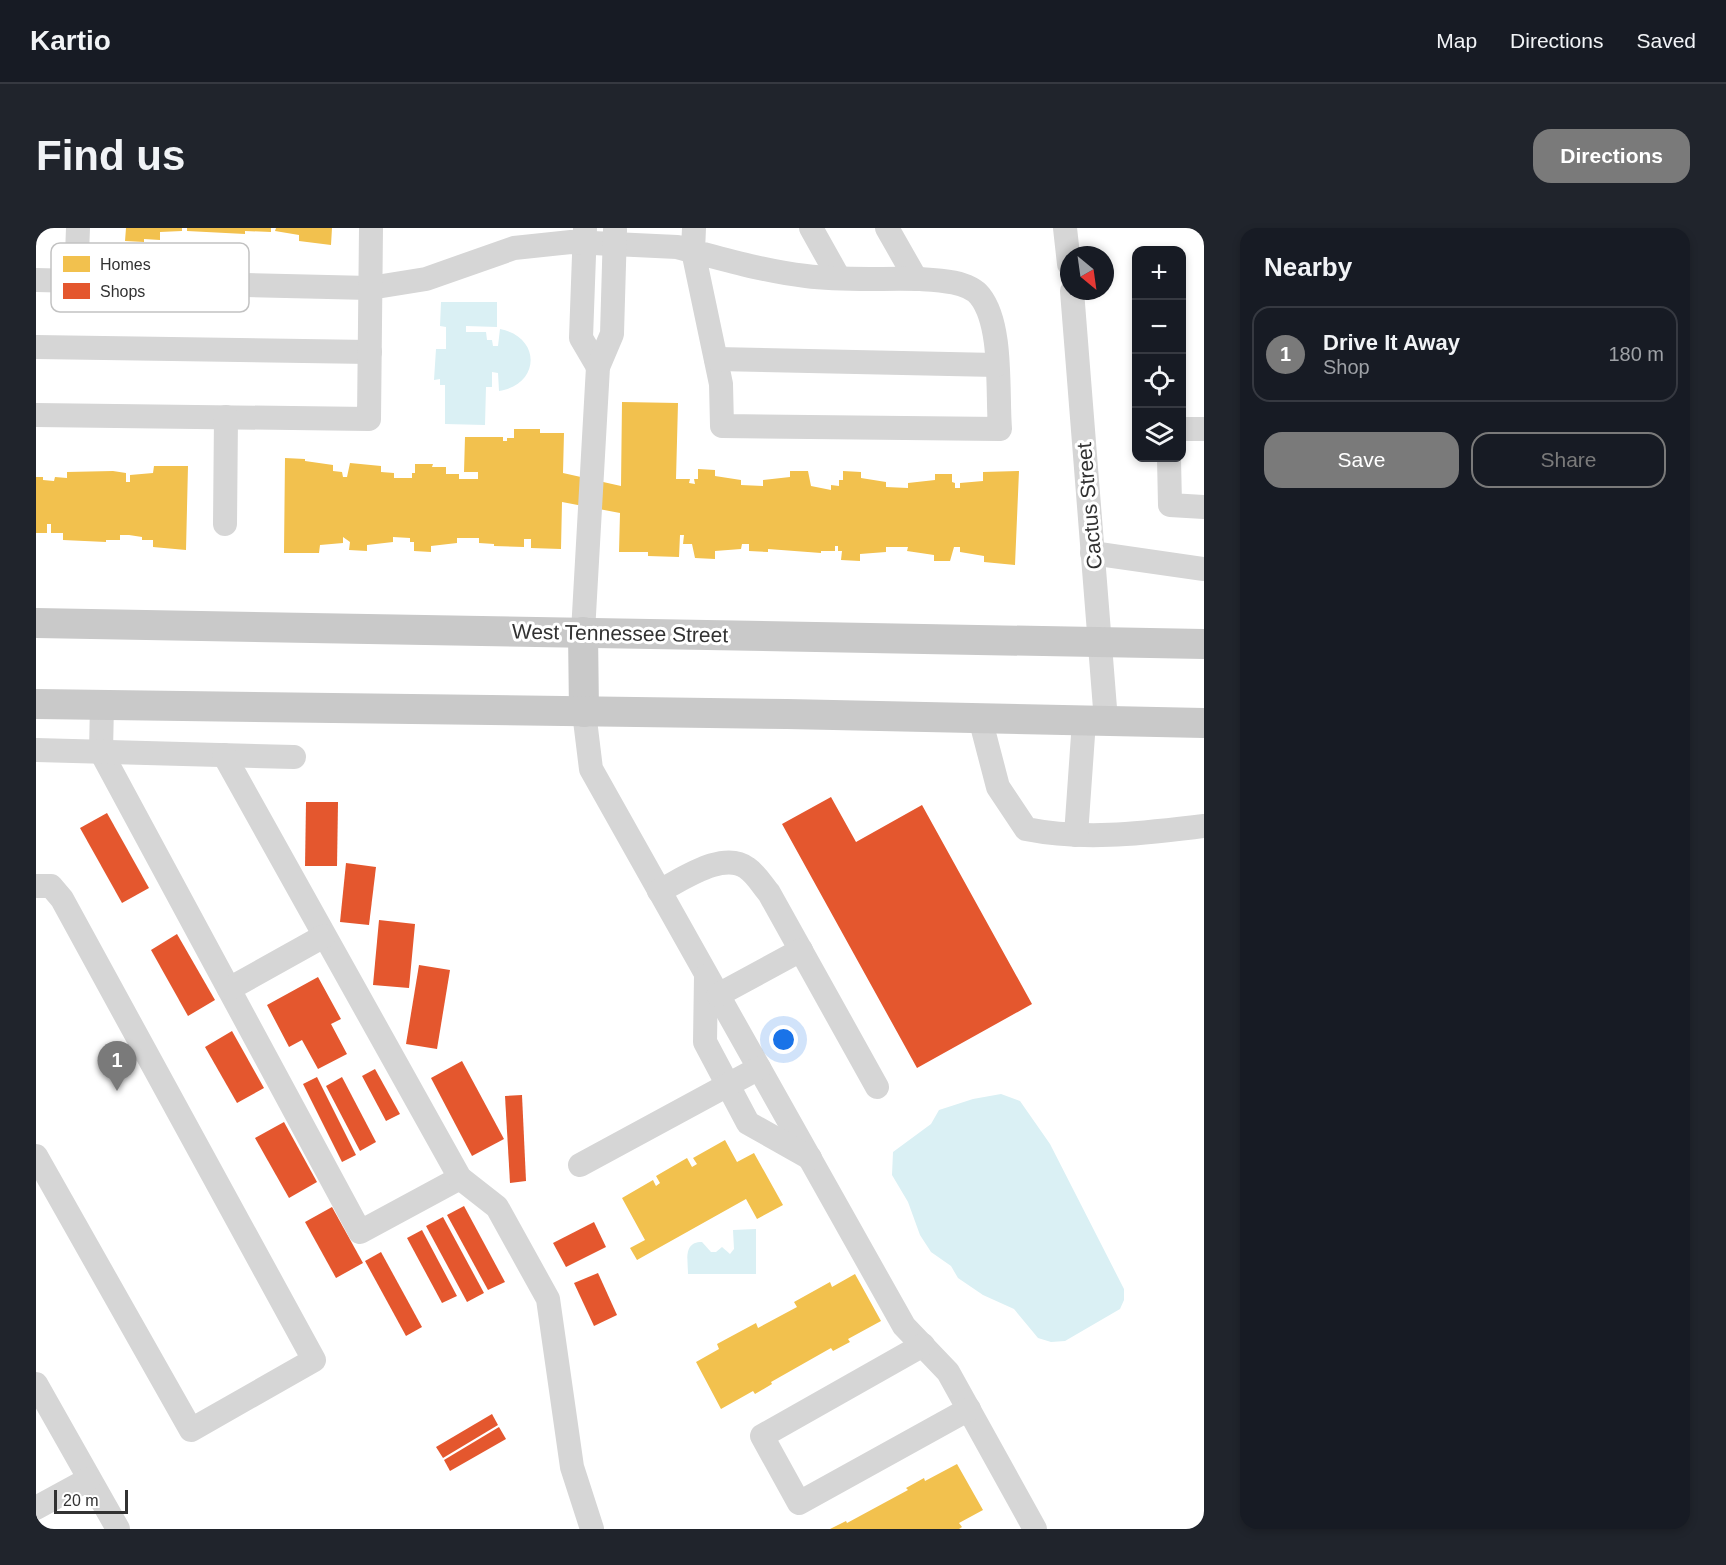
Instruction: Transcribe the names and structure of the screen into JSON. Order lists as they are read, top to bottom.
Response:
{
  "streets": {
    "main road": ["West Tennessee Street"],
    "street": ["Cactus Street"]
  },
  "crossings": [
    ["Cactus Street", "West Tennessee Street"]
  ],
  "legend": ["Homes", "Shops"],
  "scale_bar": "20 m",
  "north": "bottom right",
  "page": {
    "header": "Kartio",
    "nav": ["Map", "Directions", "Saved"],
    "buttons": [
      "Directions",
      ["Save", "Share"]
    ],
    "title": "Find us",
    "heading": "Nearby",
    "map_buttons": ["+", "−"],
    "list": [
      {
        "mark": "1",
        "name": "Drive It Away",
        "note": "Shop",
        "value": "180 m"
      }
    ],
    "pins": "1",
    "scale": "20 m"
  }
}
